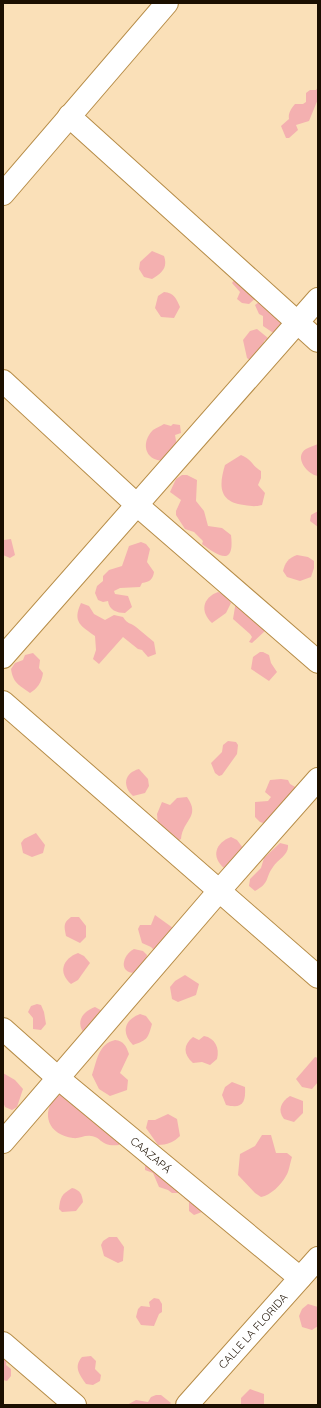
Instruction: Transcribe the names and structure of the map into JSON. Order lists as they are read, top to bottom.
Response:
{
  "streets": {
    "street": ["CAAZAPÁ", "CALLE LA FLORIDA"]
  },
  "crossings": [
    ["CAAZAPÁ", "CALLE LA FLORIDA"]
  ]
}
